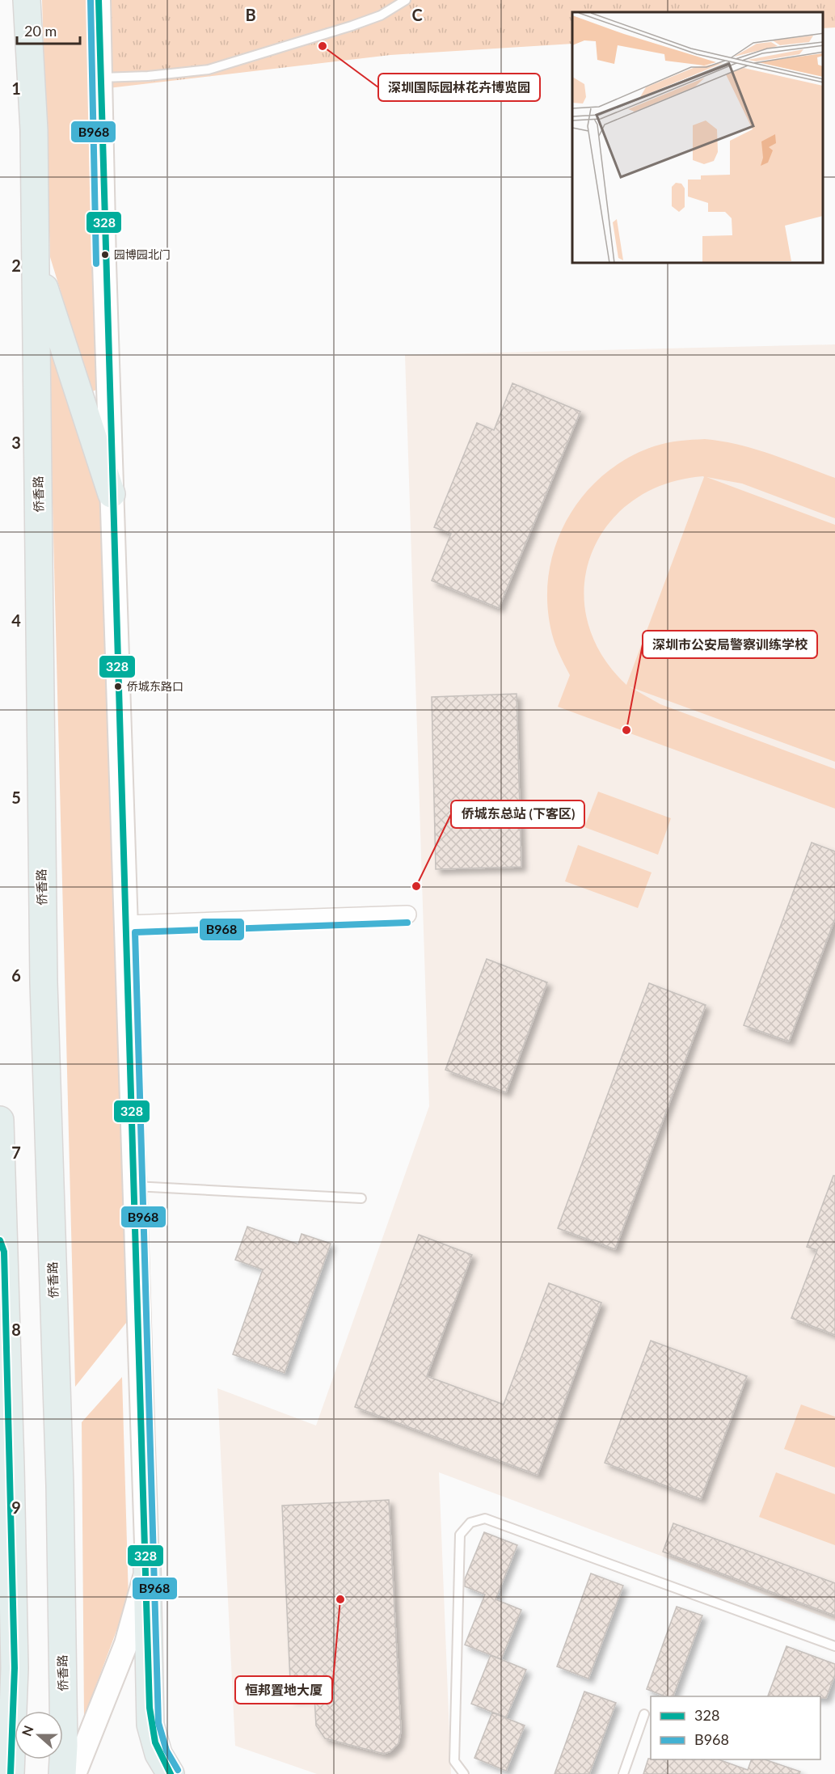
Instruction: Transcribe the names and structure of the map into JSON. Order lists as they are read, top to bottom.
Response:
{
  "streets": {
    "main road": ["侨香路"]
  },
  "places": [
    "深圳国际园林花卉博览园",
    "园博园北门",
    "侨城东路口",
    "深圳市公安局警察训练学校",
    "侨城东总站 (下客区)",
    "恒邦置地大厦"
  ],
  "lines": ["transit line 328", "transit line B968"],
  "legend": ["328", "B968"],
  "scale_bar": "20 m",
  "north": "left",
  "grid": {
    "columns": ["B", "C"],
    "rows": [
      "1",
      "2",
      "3",
      "4",
      "5",
      "6",
      "7",
      "8",
      "9"
    ]
  }
}
